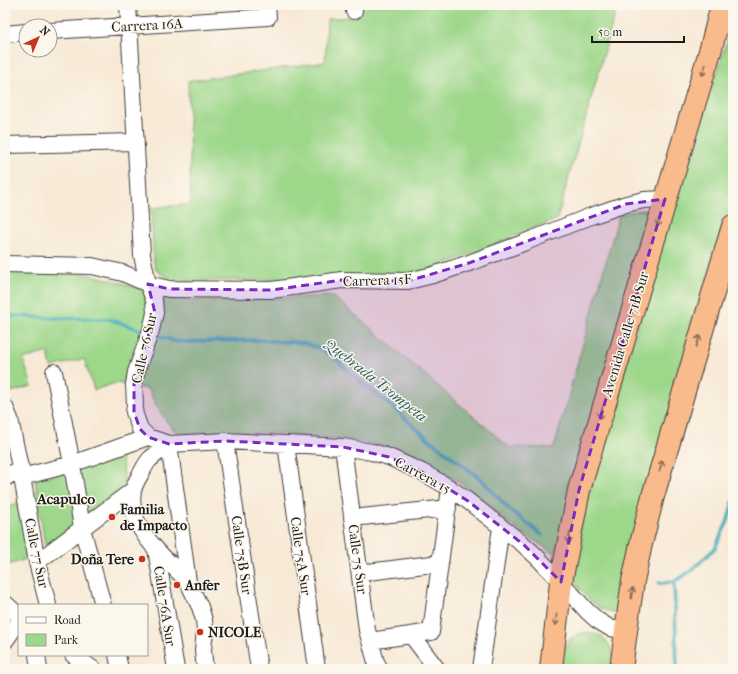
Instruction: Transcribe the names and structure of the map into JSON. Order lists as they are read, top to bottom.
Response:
{
  "streets": {
    "highway": ["Avenida Calle 71B Sur"],
    "street": [
      "Carrera 16A",
      "Carrera 15F",
      "Calle 76 Sur",
      "Carrera 15",
      "Calle 77 Sur",
      "Calle 75B Sur",
      "Calle 75A Sur",
      "Calle 75 Sur",
      "Calle 76A Sur"
    ]
  },
  "crossings": [
    ["Carrera 16A", "Calle 76 Sur"],
    ["Carrera 15F", "Avenida Calle 71B Sur"],
    ["Carrera 15F", "Calle 76 Sur"],
    ["Avenida Calle 71B Sur", "Carrera 15"],
    ["Carrera 15", "Calle 75B Sur"],
    ["Carrera 15", "Calle 75A Sur"],
    ["Carrera 15", "Calle 75 Sur"],
    ["Carrera 15", "Calle 76A Sur"]
  ],
  "districts": ["Acapulco"],
  "water": ["Quebrada Trompeta"],
  "places": [
    "Familia de Impacto",
    "Doña Tere",
    "Anfer",
    "NICOLE"
  ],
  "legend": ["Road", "Park"],
  "scale_bar": "50 m",
  "north": "top right"
}
